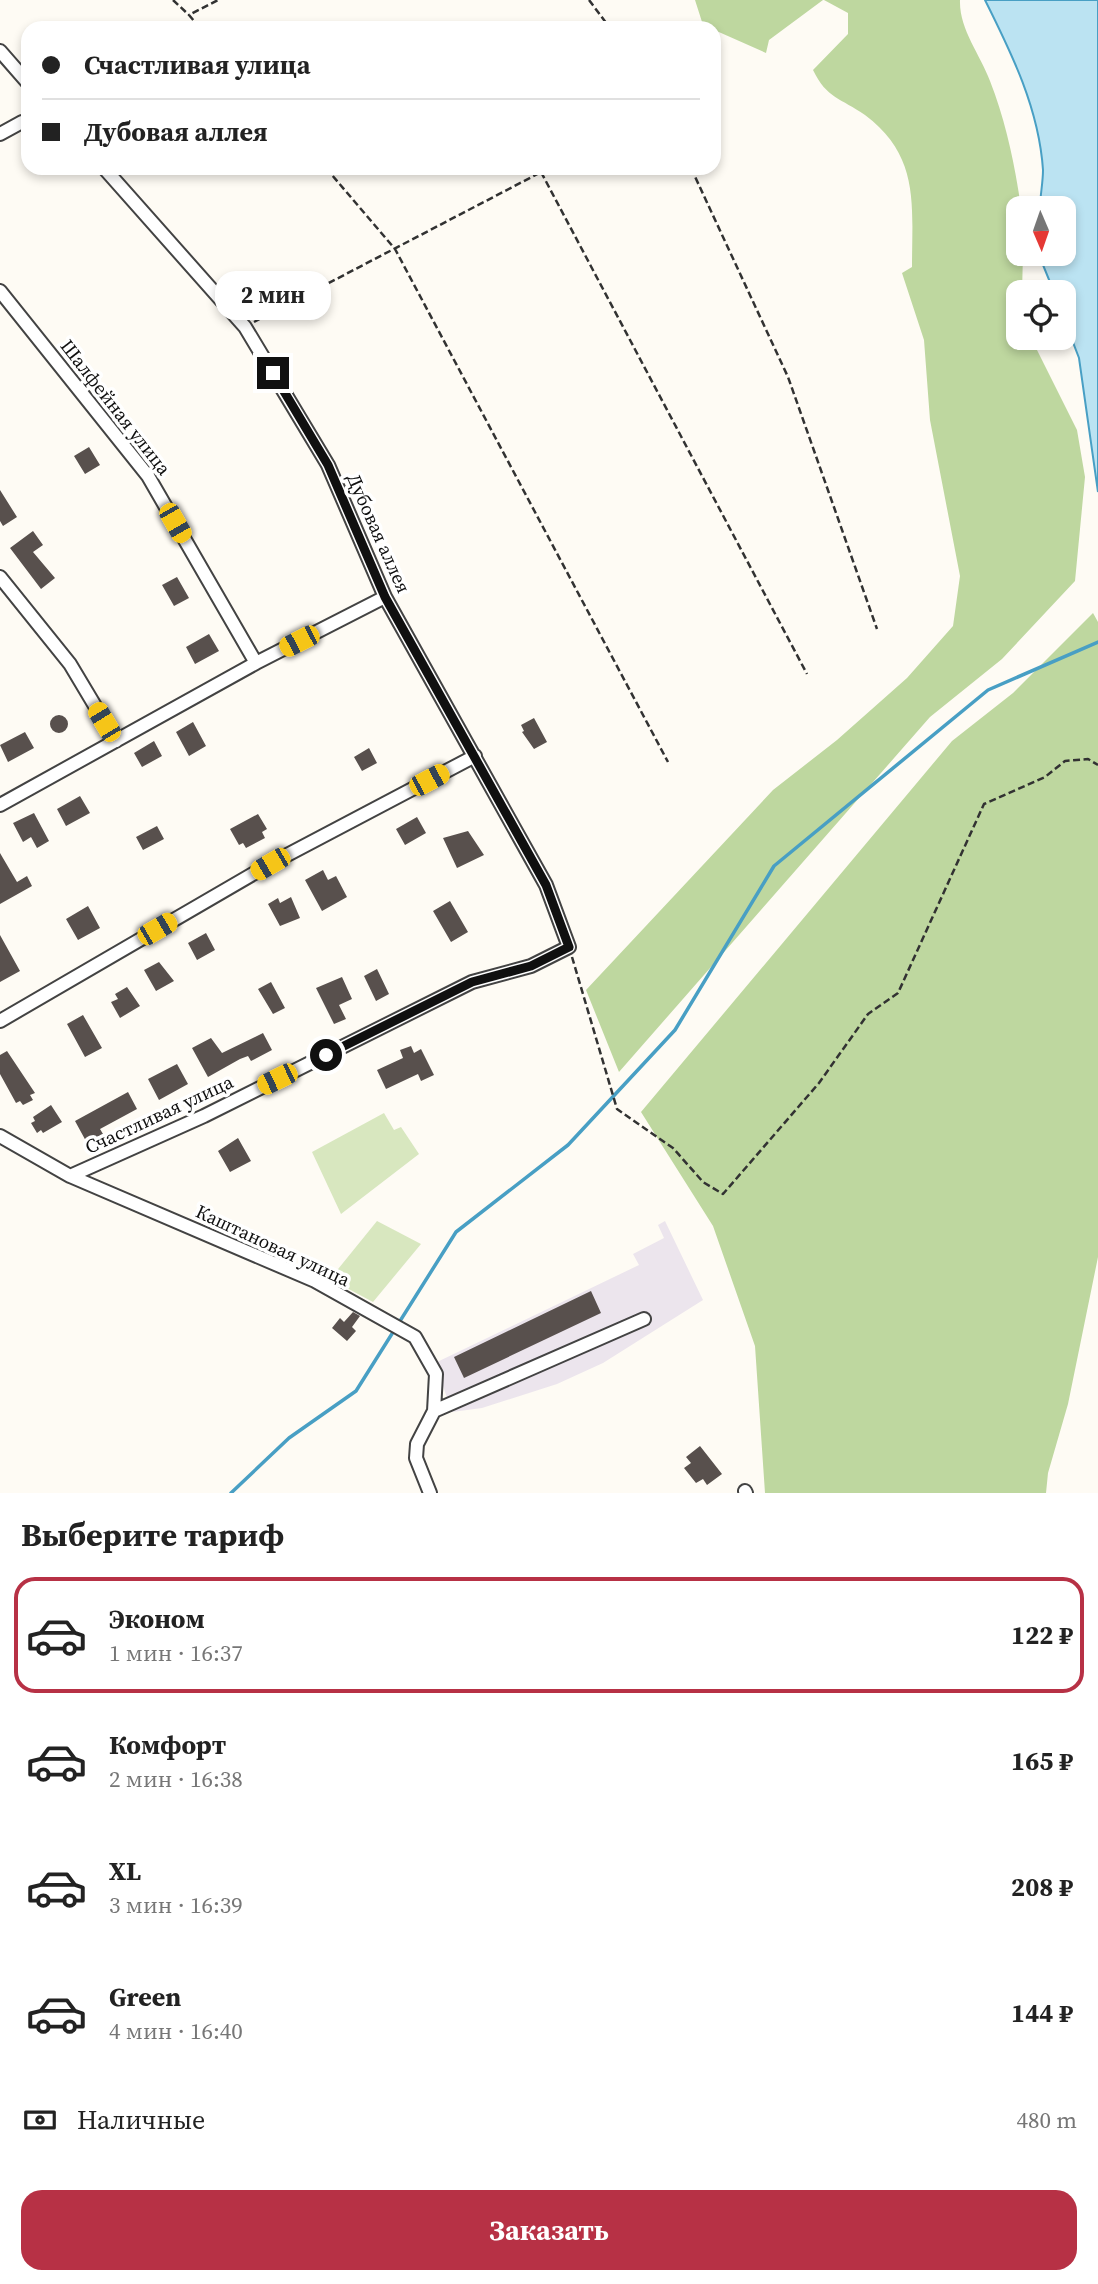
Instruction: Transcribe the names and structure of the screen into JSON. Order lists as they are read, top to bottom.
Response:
{
  "streets": {
    "street": [
      "Шалфейная улица",
      "Дубовая аллея",
      "Счастливая улица",
      "Каштановая улица"
    ]
  },
  "crossings": [
    ["Дубовая аллея", "Счастливая улица"],
    ["Счастливая улица", "Каштановая улица"]
  ],
  "north": "bottom",
  "page": {
    "banner": ["Счастливая улица", "Дубовая аллея"],
    "bubble": "2 мин",
    "heading": "Выберите тариф",
    "list": [
      {
        "name": "Эконом",
        "note": "1 мин · 16:37",
        "value": "122 ₽"
      },
      {
        "name": "Комфорт",
        "note": "2 мин · 16:38",
        "value": "165 ₽"
      },
      {
        "name": "XL",
        "note": "3 мин · 16:39",
        "value": "208 ₽"
      },
      {
        "name": "Green",
        "note": "4 мин · 16:40",
        "value": "144 ₽"
      }
    ],
    "pay": ["Наличные", "480 m"],
    "buttons": "Заказать"
  }
}
